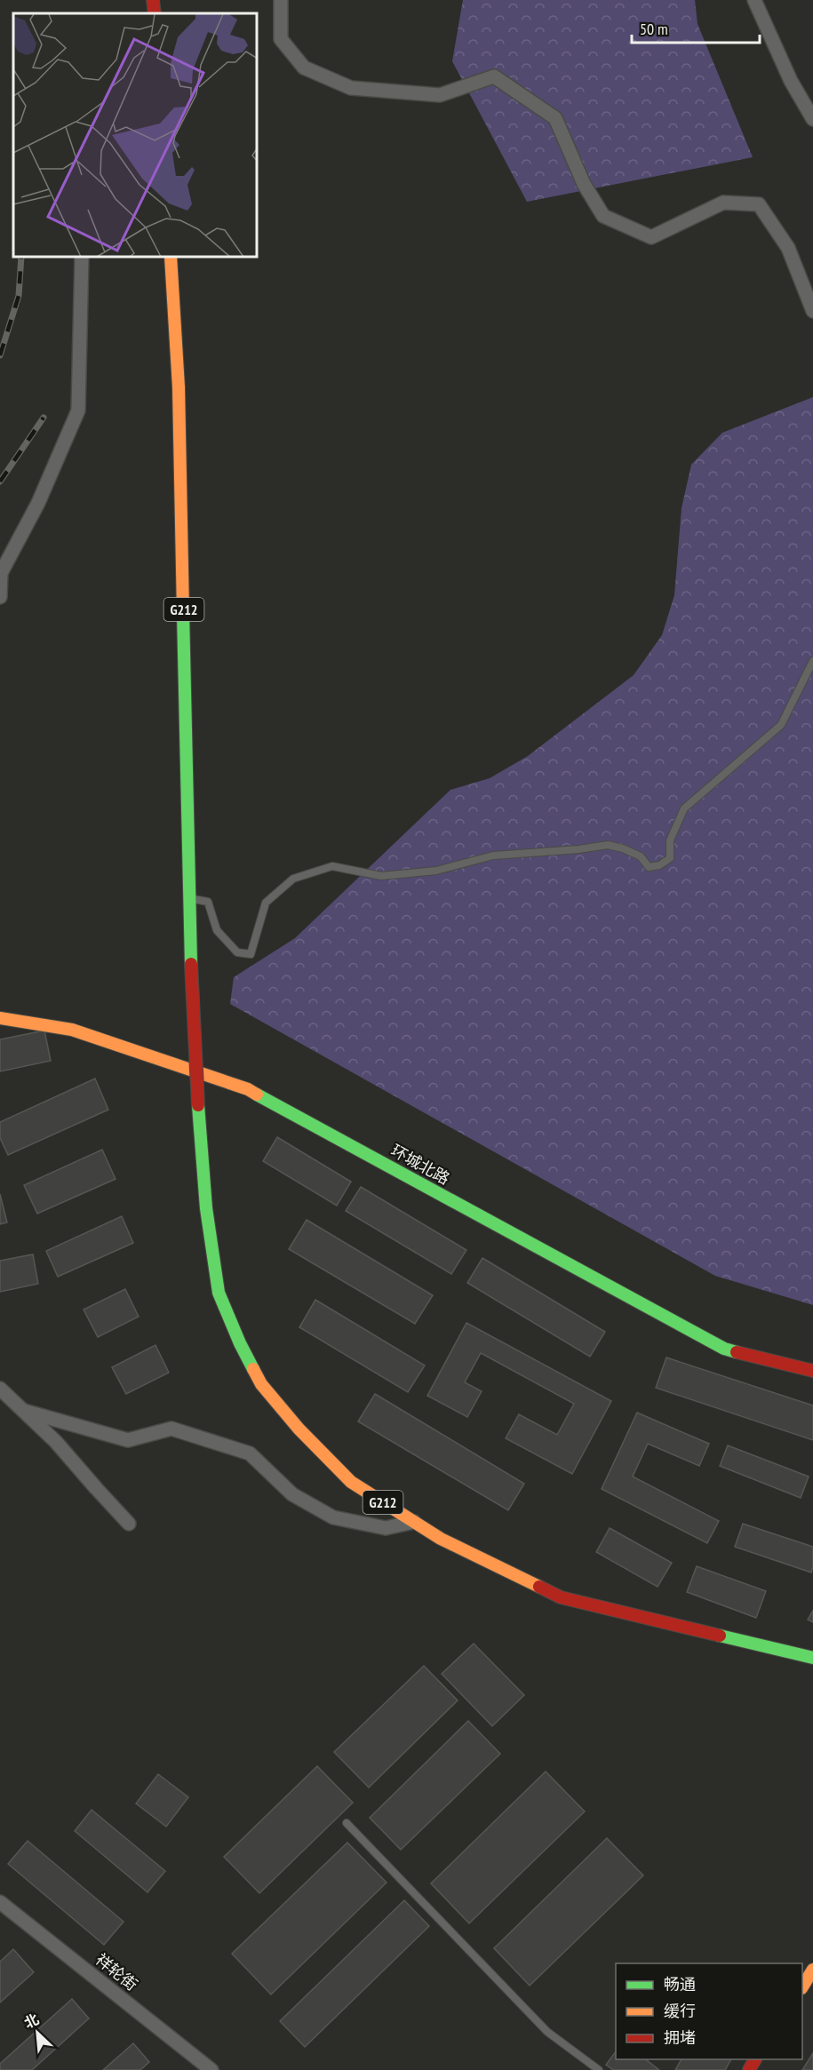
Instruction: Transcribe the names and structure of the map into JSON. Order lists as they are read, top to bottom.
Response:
{
  "streets": {
    "main road": ["G212", "环城北路"],
    "street": ["祥轮街"]
  },
  "legend": ["畅通", "缓行", "拥堵"],
  "scale_bar": "50 m",
  "north": "top left"
}
